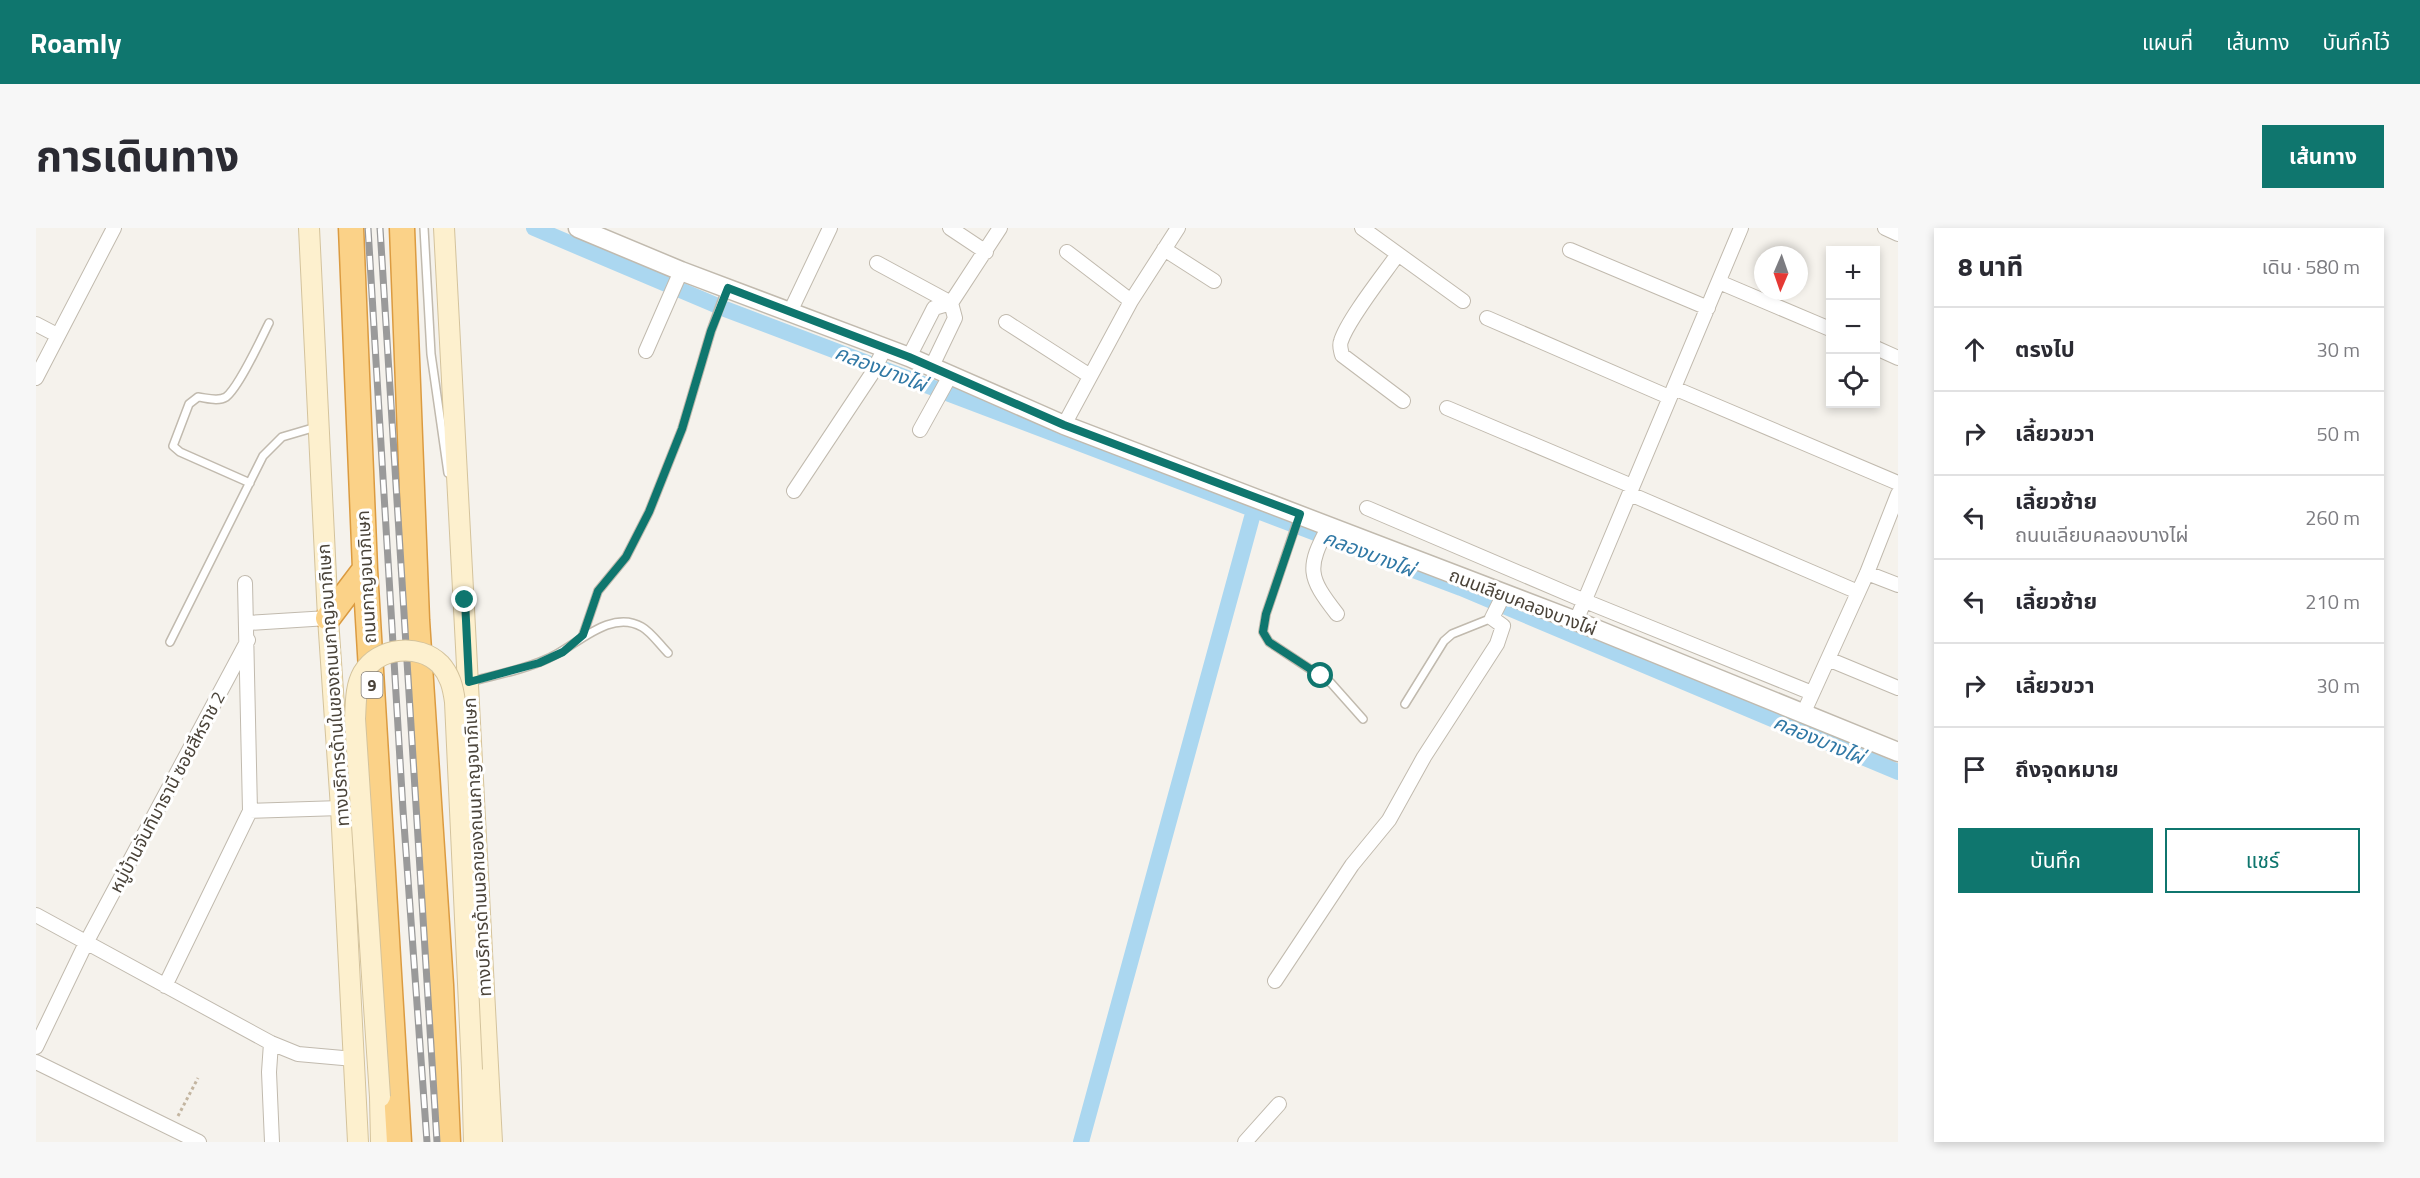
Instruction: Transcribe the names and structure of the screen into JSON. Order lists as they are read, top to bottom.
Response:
{
  "streets": {
    "highway": ["ถนนกาญจนาภิเษก", "9"],
    "main road": ["ทางบริการด้านในของถนนกาญจนาภิเษก", "ทางบริการด้านนอกของถนนกาญจนาภิเษก"],
    "street": ["ถนนเลียบคลองบางไผ่", "หมู่บ้านจันทิมาธานี ซอยสีหราช 2"]
  },
  "water": ["คลองบางไผ่"],
  "north": "bottom",
  "page": {
    "header": "Roamly",
    "nav": ["แผนที่", "เส้นทาง", "บันทึกไว้"],
    "title": "การเดินทาง",
    "buttons": [
      "เส้นทาง",
      ["บันทึก", "แชร์"]
    ],
    "heading": ["8 นาที", "เดิน · 580 m"],
    "map_buttons": ["+", "−"],
    "list": [
      ["ตรงไป", "30 m"],
      ["เลี้ยวขวา", "50 m"],
      ["เลี้ยวซ้าย", "ถนนเลียบคลองบางไผ่", "260 m"],
      ["เลี้ยวซ้าย", "210 m"],
      ["เลี้ยวขวา", "30 m"],
      "ถึงจุดหมาย"
    ]
  }
}
